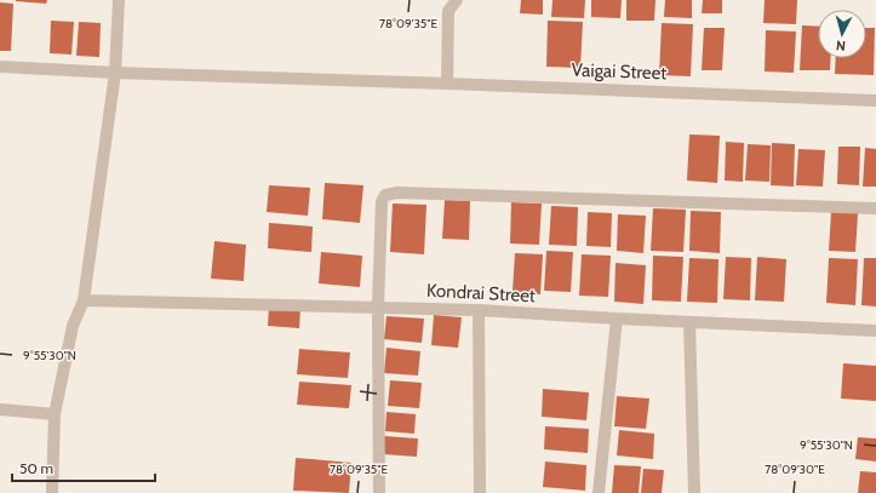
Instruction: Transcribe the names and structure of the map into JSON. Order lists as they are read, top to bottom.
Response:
{
  "streets": {
    "street": ["Vaigai Street", "Kondrai Street"]
  },
  "scale_bar": "50 m",
  "north": "bottom",
  "coordinates": ["78°09'35\"E", "9°55'30\"N", "78°09'30\"E"]
}
